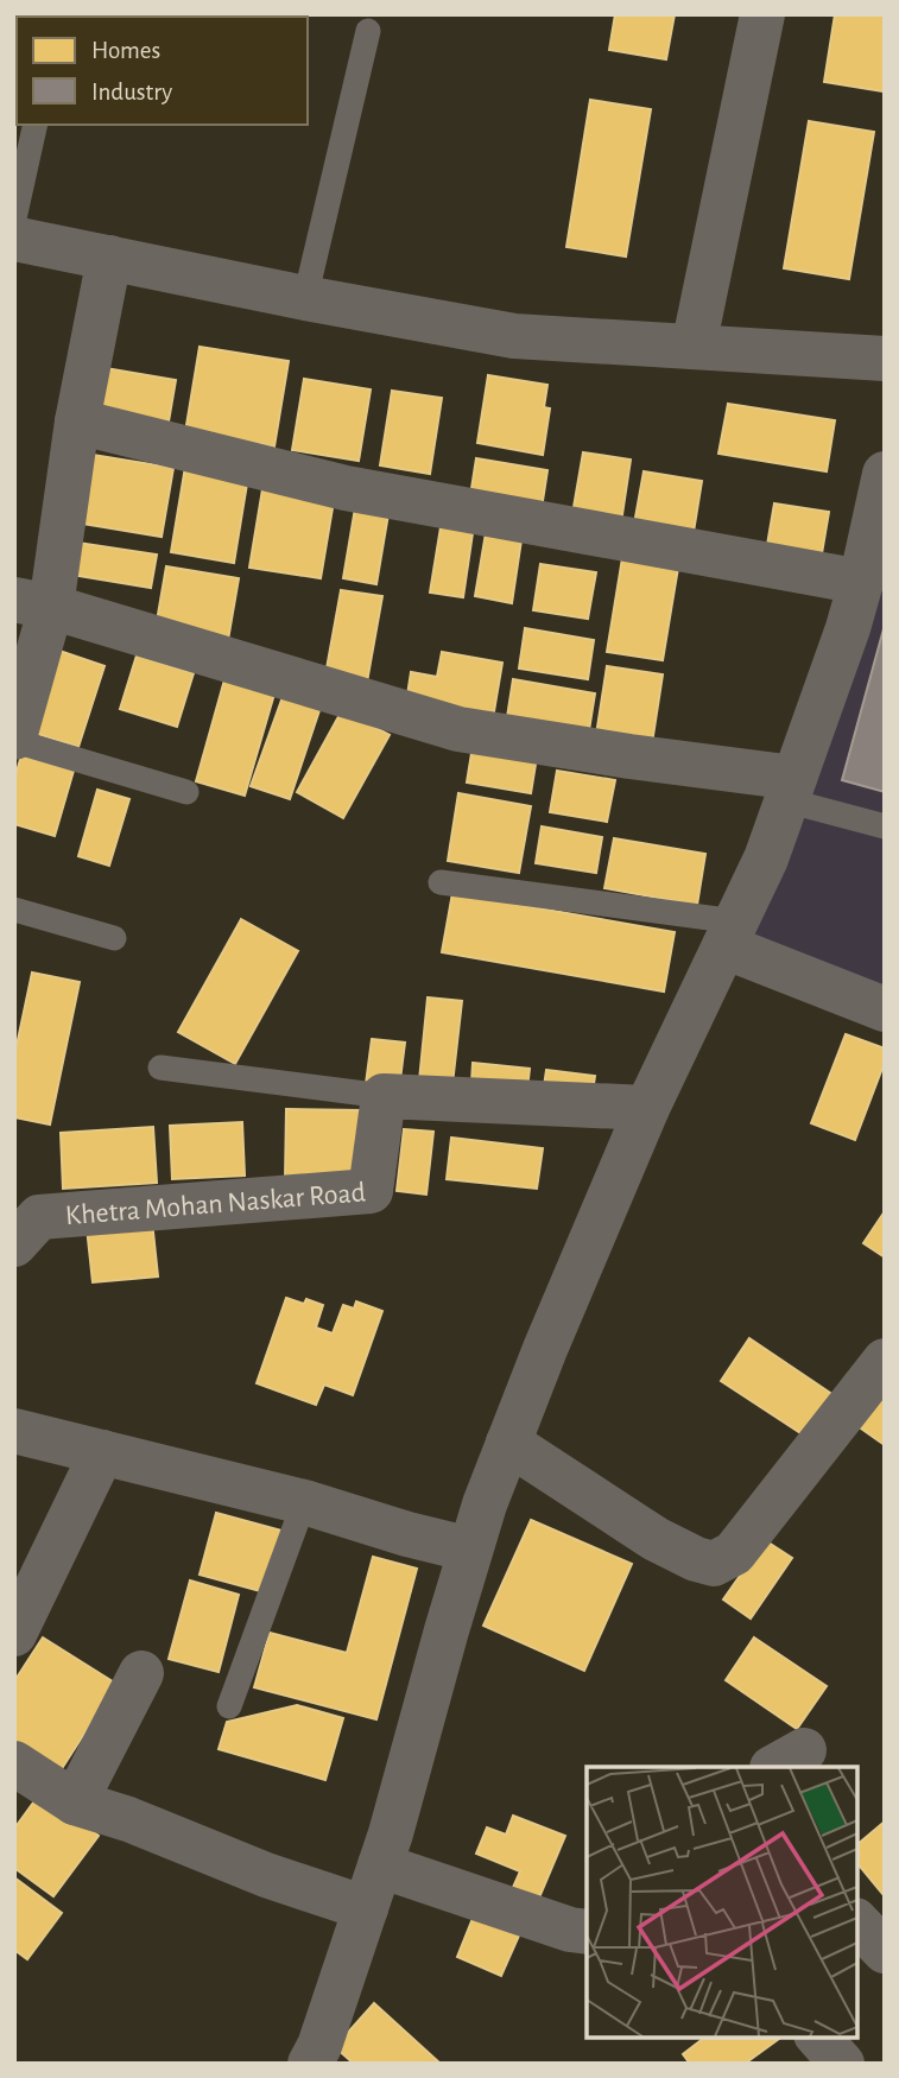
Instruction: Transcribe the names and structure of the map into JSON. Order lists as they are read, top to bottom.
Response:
{
  "streets": {
    "street": ["Khetra Mohan Naskar Road"]
  },
  "legend": ["Homes", "Industry"]
}
